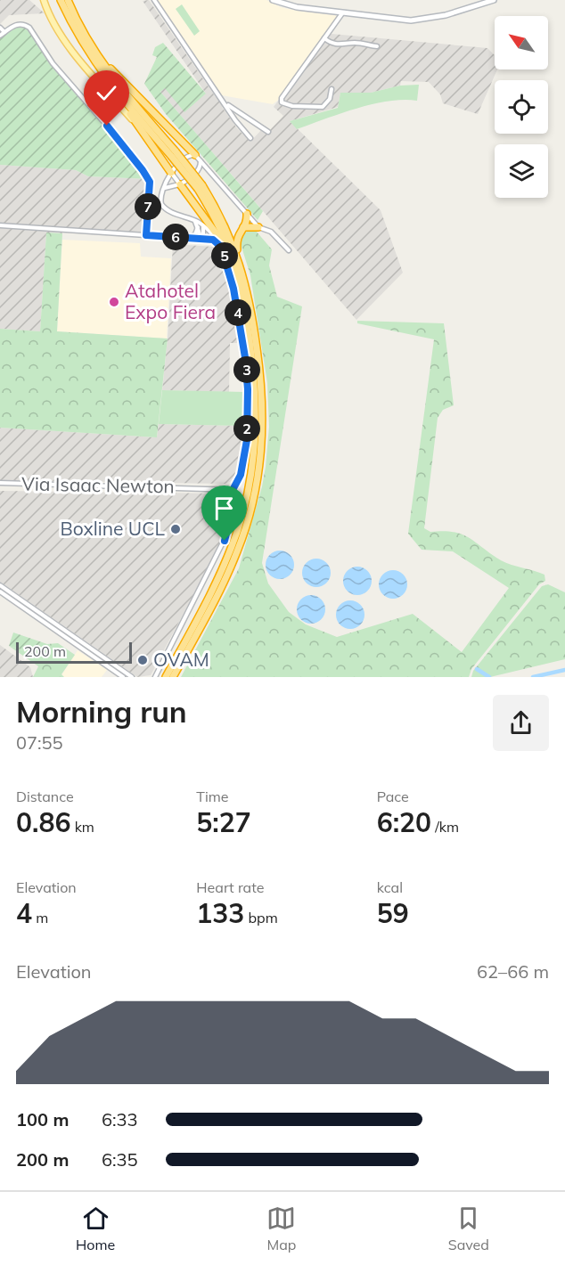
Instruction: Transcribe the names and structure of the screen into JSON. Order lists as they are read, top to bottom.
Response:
{
  "streets": {
    "street": ["Via Isaac Newton"]
  },
  "places": ["Atahotel Expo Fiera", "Boxline UCL", "OVAM"],
  "scale_bar": "200 m",
  "north": "top left",
  "page": {
    "pins": [
      "7",
      "6",
      "5",
      "4",
      "3",
      "2"
    ],
    "scale": "200 m",
    "heading": ["Morning run", "07:55"],
    "stats": [
      ["Distance", "0.86 km"],
      ["Time", "5:27"],
      ["Pace", "6:20 /km"],
      ["Elevation", "4 m"],
      ["Heart rate", "133 bpm"],
      ["kcal", "59"]
    ],
    "chart": ["Elevation", "62–66 m"],
    "list": [
      {
        "name": "100 m",
        "note": "6:33"
      },
      {
        "name": "200 m",
        "note": "6:35"
      }
    ],
    "tabs": ["Home", "Map", "Saved"]
  }
}
